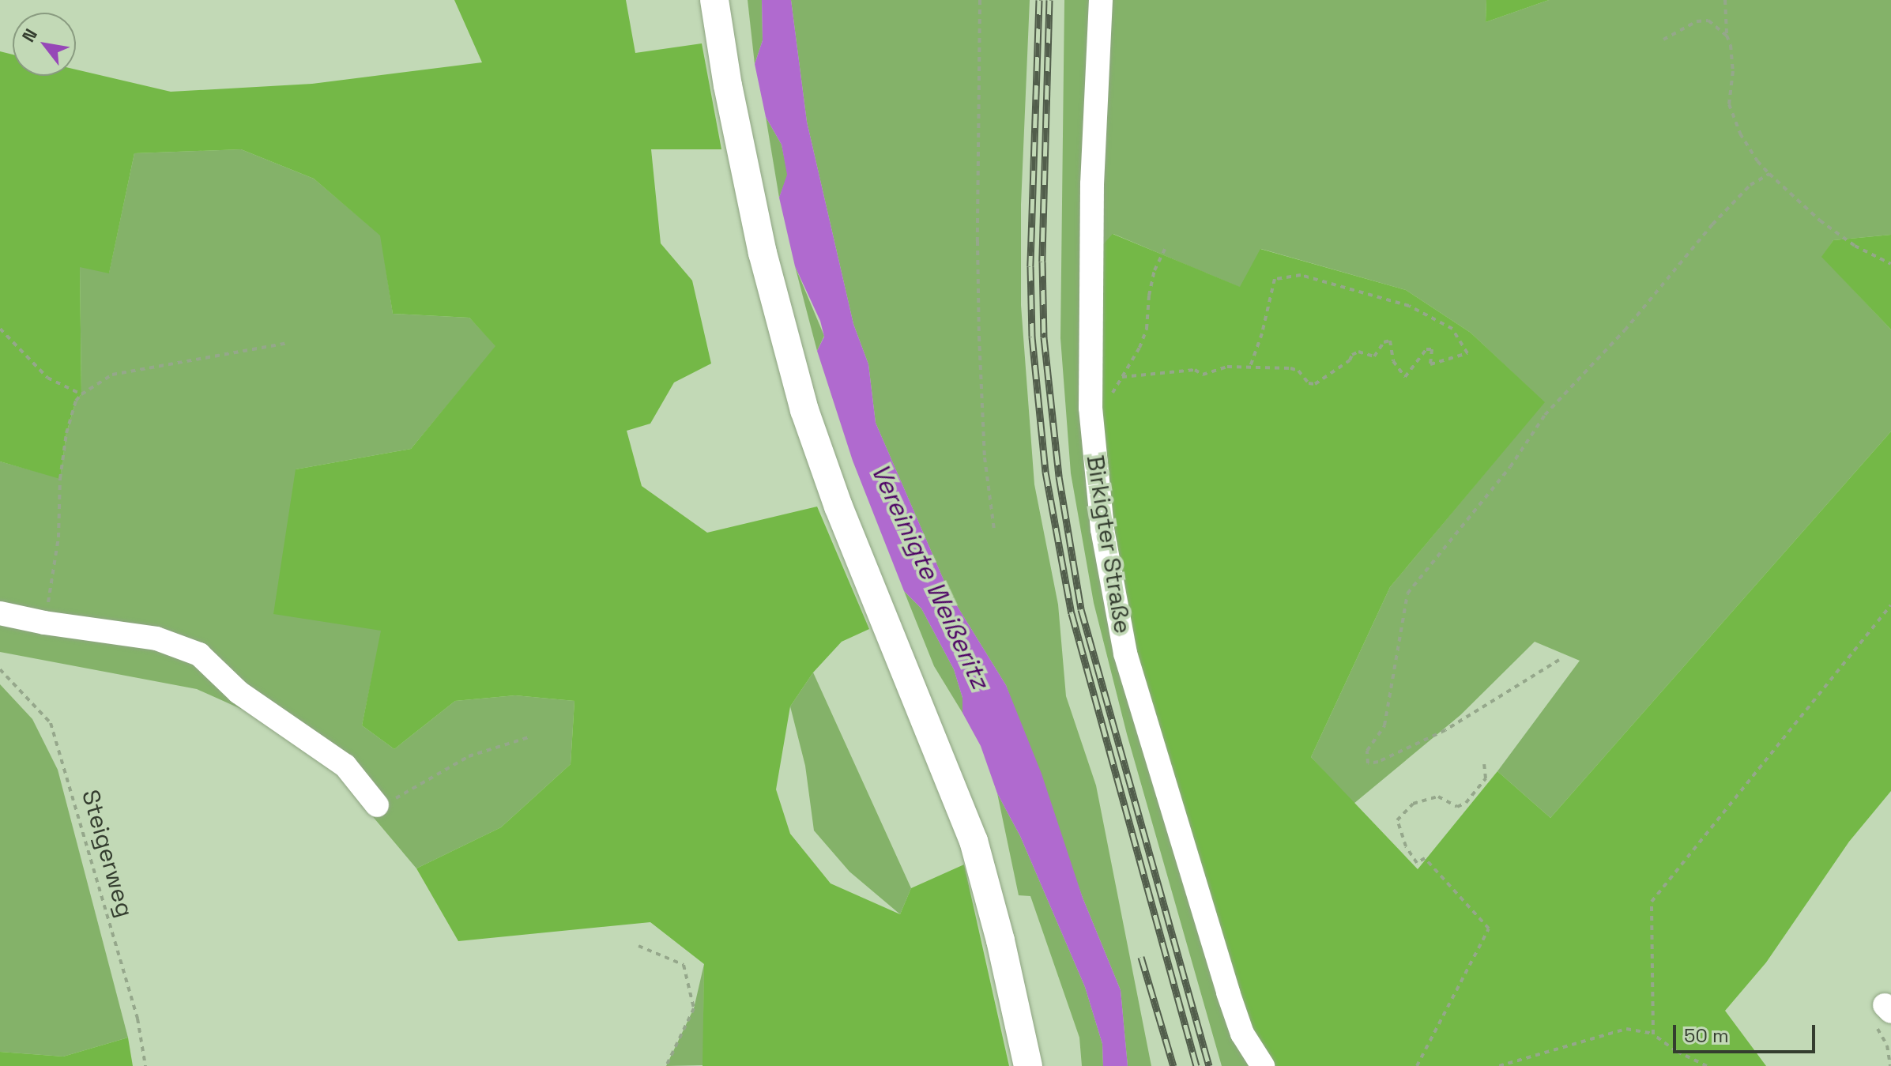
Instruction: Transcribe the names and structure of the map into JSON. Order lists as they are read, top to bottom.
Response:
{
  "streets": {
    "street": ["Birkigter Straße"],
    "path": ["Steigerweg"]
  },
  "water": ["Vereinigte Weißeritz"],
  "scale_bar": "50 m",
  "north": "top left"
}
